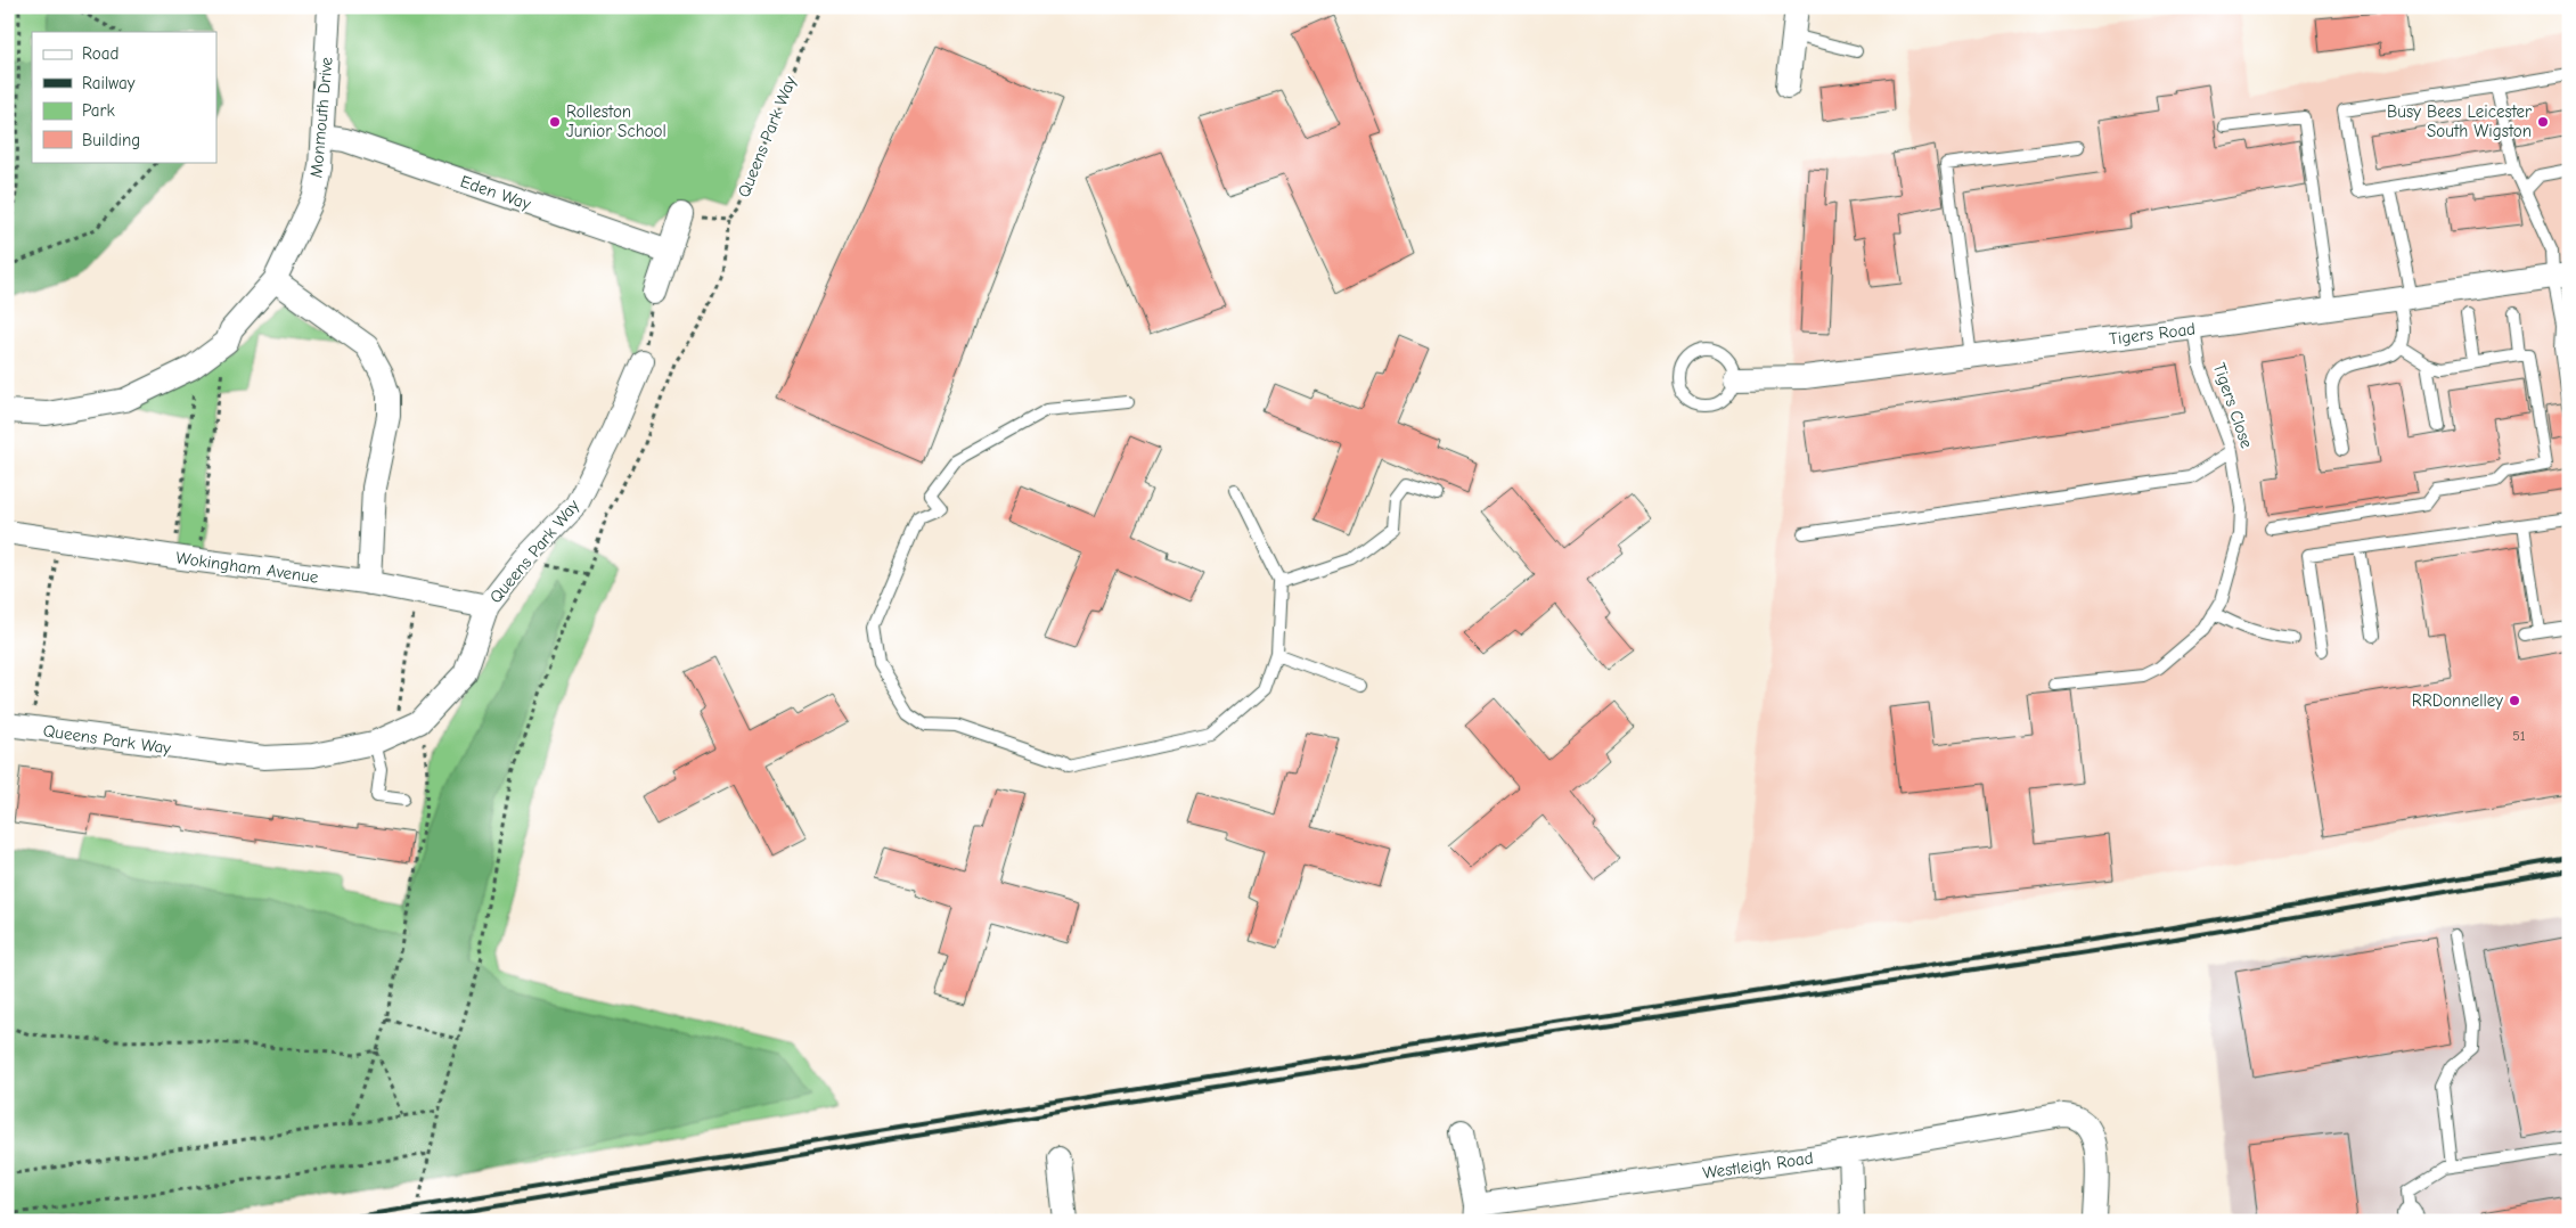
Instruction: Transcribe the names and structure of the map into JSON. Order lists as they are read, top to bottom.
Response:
{
  "streets": {
    "street": [
      "Monmouth Drive",
      "Queens Park Way",
      "Eden Way",
      "Tigers Road",
      "Wokingham Avenue",
      "Westleigh Road"
    ],
    "lane": ["Tigers Close"]
  },
  "crossings": [
    ["Monmouth Drive", "Eden Way"],
    ["Queens Park Way", "Wokingham Avenue"],
    ["Tigers Road", "Tigers Close"]
  ],
  "places": ["Rolleston Junior School", "Busy Bees Leicester South Wigston", "RRDonnelley"],
  "house_numbers": ["51"],
  "legend": [
    "Road",
    "Railway",
    "Park",
    "Building"
  ]
}
